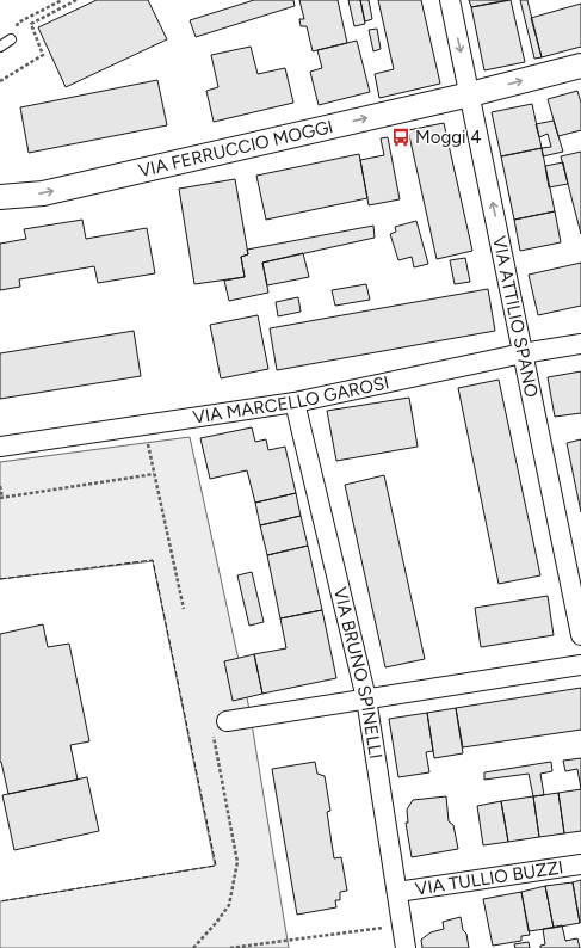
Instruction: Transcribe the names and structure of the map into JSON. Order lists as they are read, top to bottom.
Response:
{
  "streets": {
    "street": [
      "VIA FERRUCCIO MOGGI",
      "VIA ATTILIO SPANO",
      "VIA MARCELLO GAROSI",
      "VIA BRUNO SPINELLI",
      "VIA TULLIO BUZZI"
    ]
  },
  "crossings": [
    ["VIA FERRUCCIO MOGGI", "VIA ATTILIO SPANO"],
    ["VIA ATTILIO SPANO", "VIA MARCELLO GAROSI"],
    ["VIA MARCELLO GAROSI", "VIA BRUNO SPINELLI"],
    ["VIA BRUNO SPINELLI", "VIA TULLIO BUZZI"]
  ],
  "one_way": ["VIA FERRUCCIO MOGGI"],
  "places": {
    "bus stop": ["Moggi 4"]
  }
}
